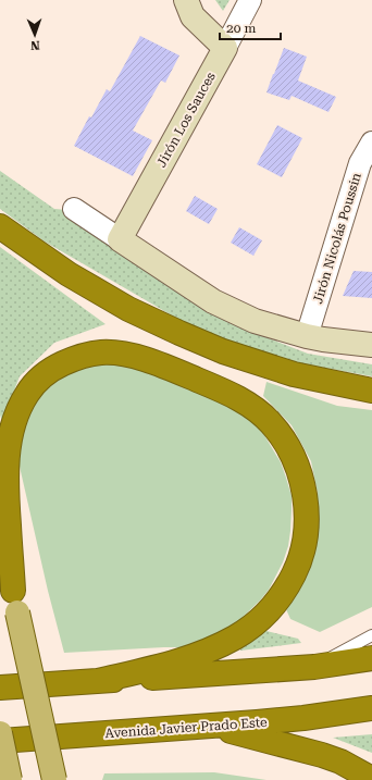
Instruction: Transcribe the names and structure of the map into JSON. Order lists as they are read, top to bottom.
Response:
{
  "streets": {
    "highway": ["Avenida Javier Prado Este"],
    "street": ["Jirón Los Sauces", "Jirón Nicolás Poussin"]
  },
  "scale_bar": "20 m",
  "north": "bottom"
}
